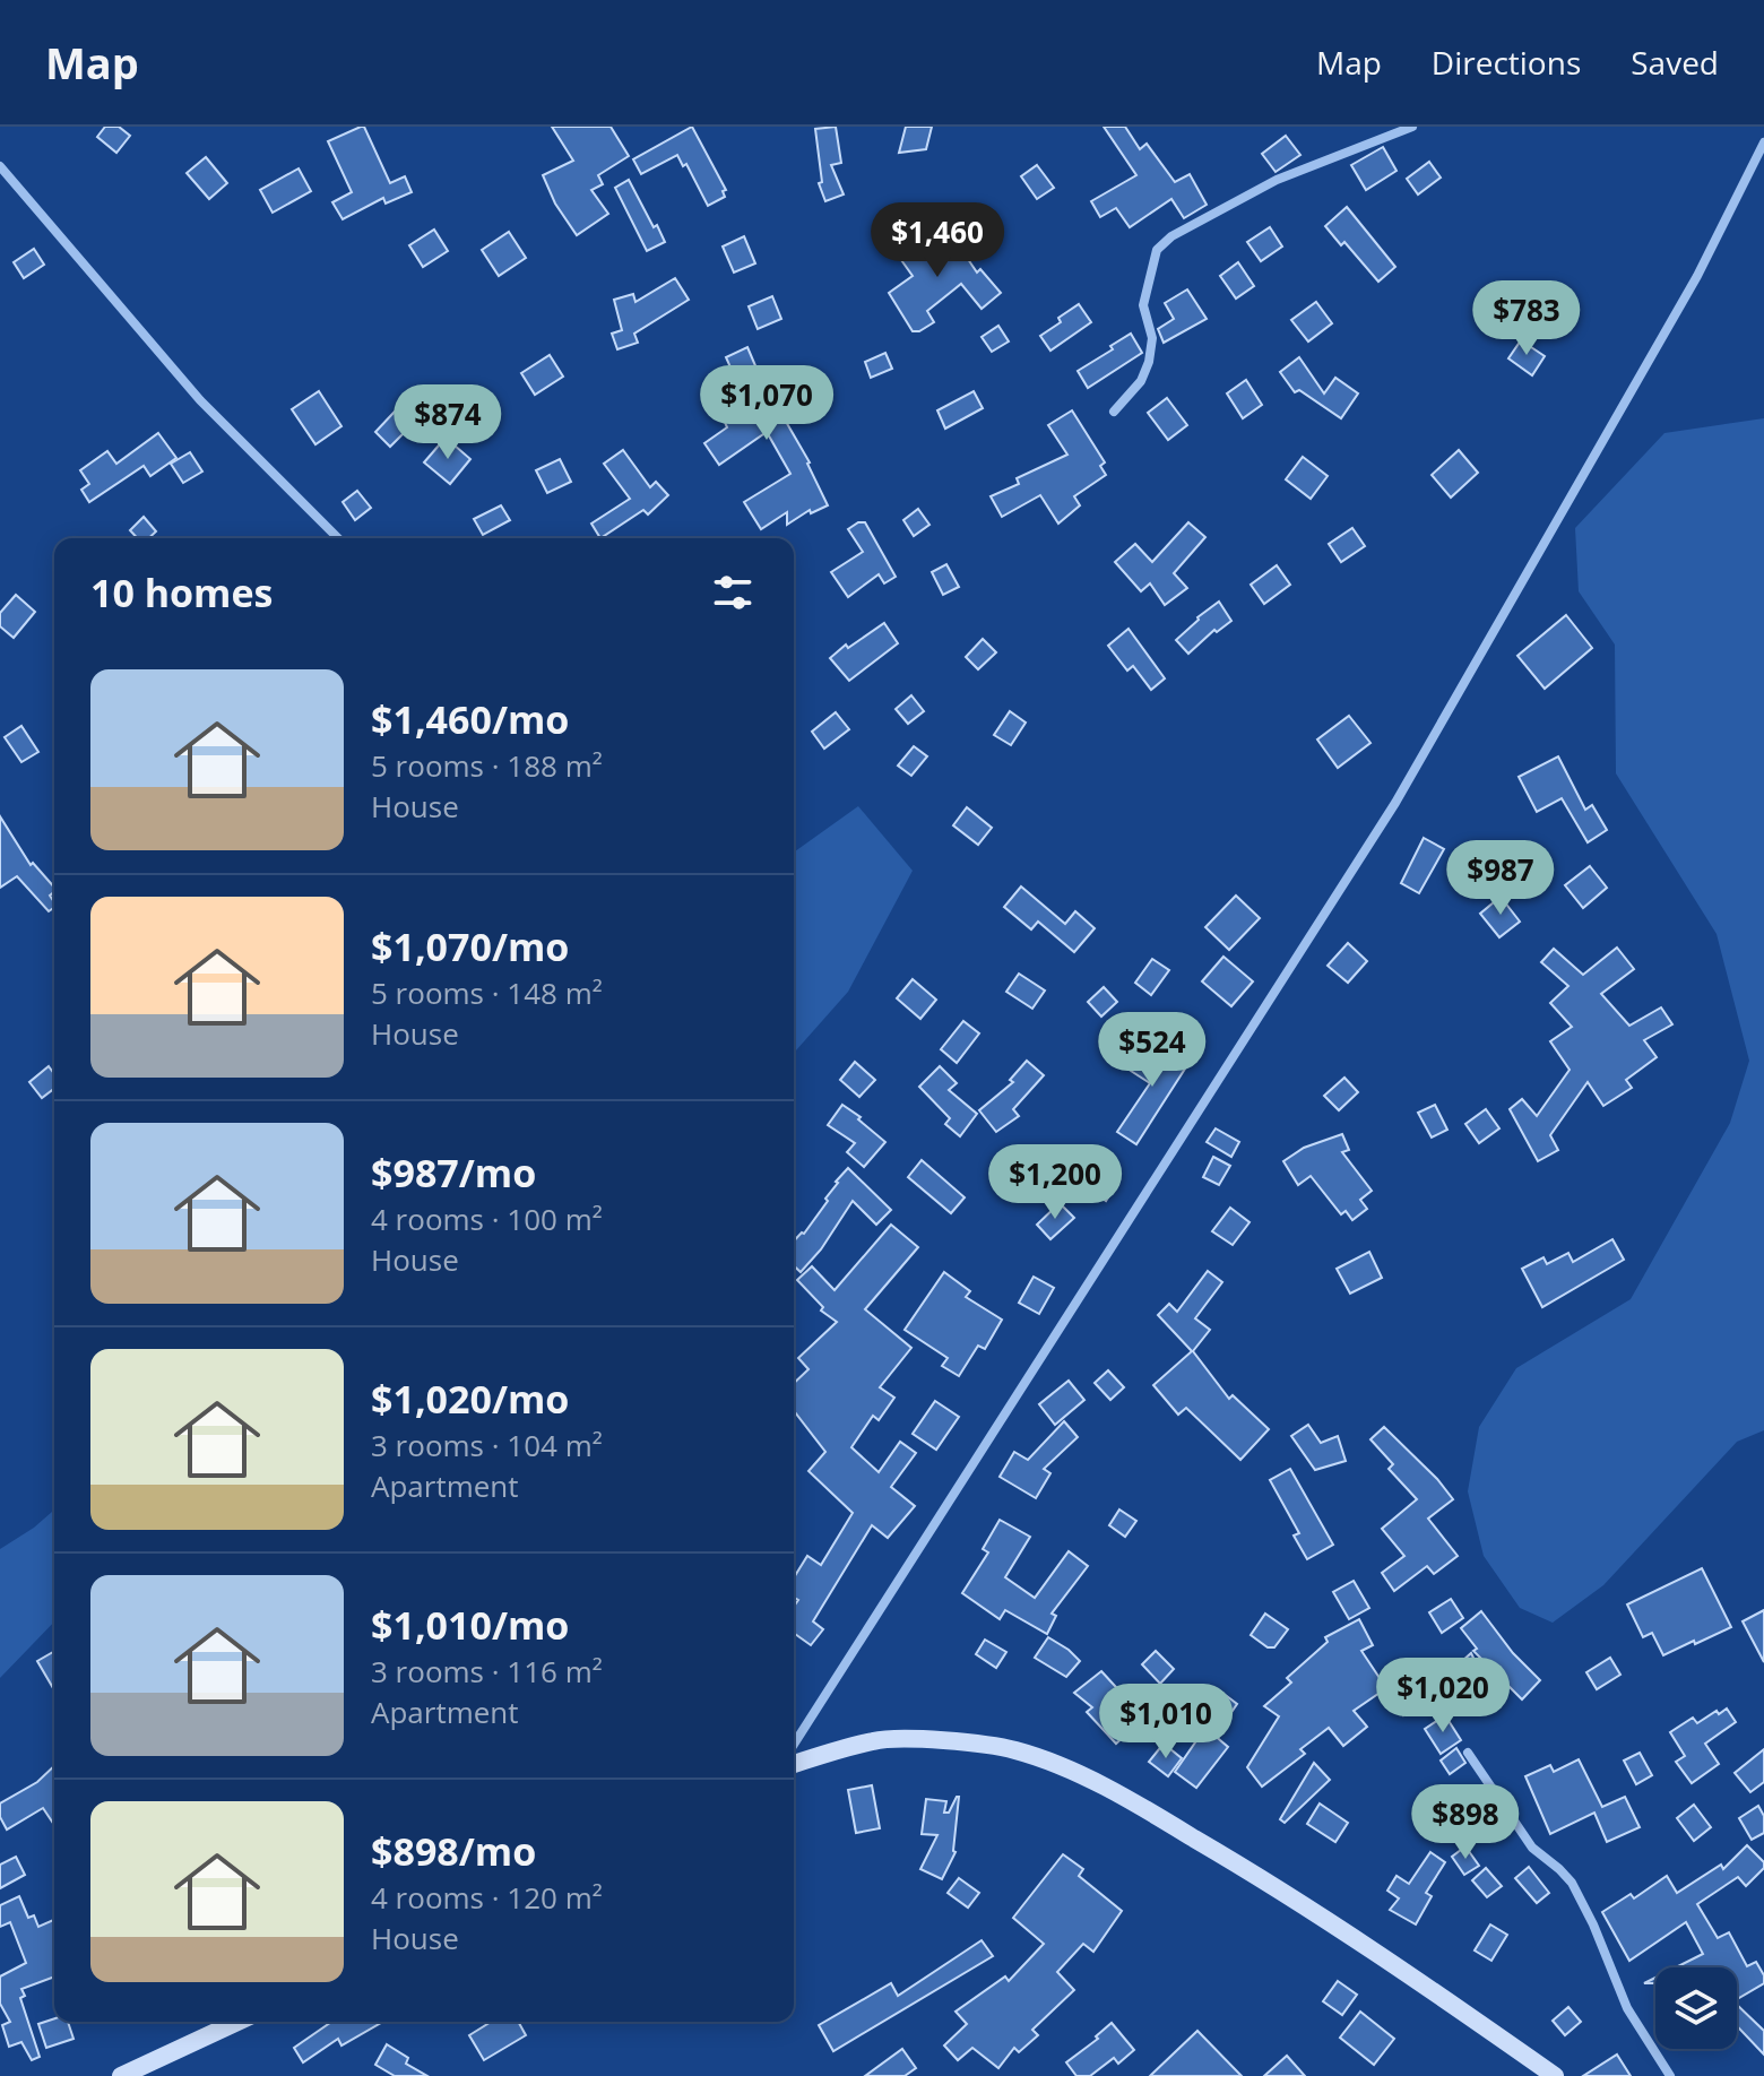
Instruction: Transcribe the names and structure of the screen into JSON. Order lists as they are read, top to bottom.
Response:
{
  "page": {
    "header": "Map",
    "nav": ["Map", "Directions", "Saved"],
    "price": [
      "$1,460",
      "$783",
      "$1,070",
      "$874",
      "$987",
      "$524",
      "$1,200",
      "$1,020",
      "$1,010",
      "$898"
    ],
    "heading": "10 homes",
    "list": [
      {
        "name": "$1,460/mo",
        "note": "5 rooms · 188 m² · House"
      },
      {
        "name": "$1,070/mo",
        "note": "5 rooms · 148 m² · House"
      },
      {
        "name": "$987/mo",
        "note": "4 rooms · 100 m² · House"
      },
      {
        "name": "$1,020/mo",
        "note": "3 rooms · 104 m² · Apartment"
      },
      {
        "name": "$1,010/mo",
        "note": "3 rooms · 116 m² · Apartment"
      },
      {
        "name": "$898/mo",
        "note": "4 rooms · 120 m² · House"
      }
    ]
  }
}
